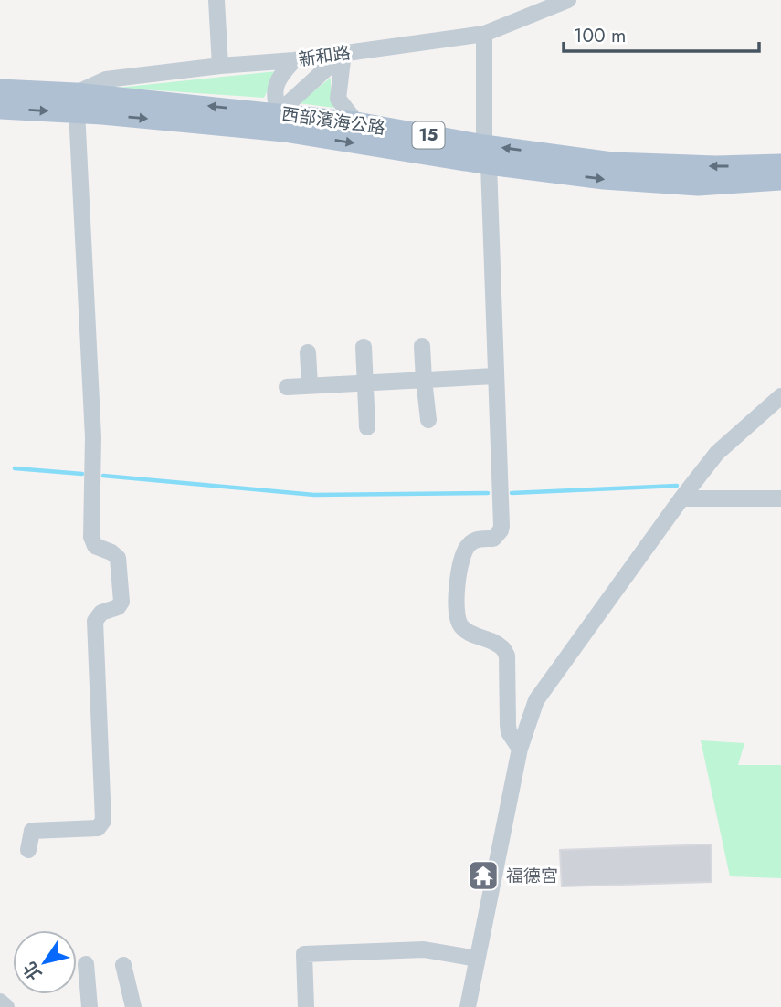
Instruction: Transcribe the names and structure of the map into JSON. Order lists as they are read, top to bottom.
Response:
{
  "streets": {
    "main road": ["新和路", "西部濱海公路", "15"]
  },
  "crossings": [
    ["新和路", "西部濱海公路"]
  ],
  "places": {
    "temple": ["福德宮"]
  },
  "scale_bar": "100 m",
  "north": "bottom left"
}
